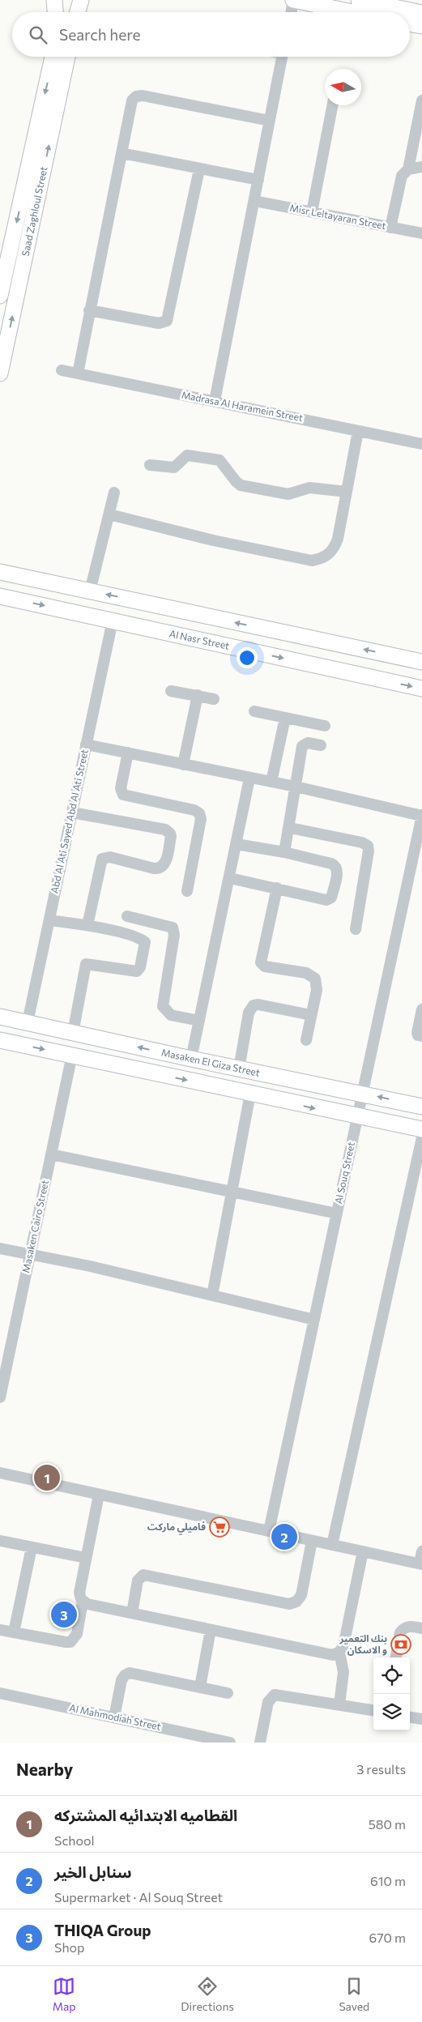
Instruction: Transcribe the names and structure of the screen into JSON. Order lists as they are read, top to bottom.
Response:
{
  "streets": {
    "street": [
      "Saad Zaghloul Street",
      "Misr Leltayaran Street",
      "Madrasa Al Haramein Street",
      "Al Nasr Street",
      "Abd Al Ati Sayed Abd Al Ati Street",
      "Masaken El Giza Street",
      "Al Souq Street",
      "Masaken Cairo Street",
      "Al Mahmodiah Street"
    ]
  },
  "crossings": [
    ["Al Nasr Street", "Abd Al Ati Sayed Abd Al Ati Street"],
    ["Abd Al Ati Sayed Abd Al Ati Street", "Masaken El Giza Street"],
    ["Masaken El Giza Street", "Al Souq Street"]
  ],
  "places": {
    "supermarket": ["فاميلي ماركت"],
    "bank": ["بنك التعمير و الاسكان"]
  },
  "north": "left",
  "page": {
    "search": "Search here",
    "pins": ["1", "2", "3"],
    "heading": ["Nearby", "3 results"],
    "list": [
      {
        "mark": "1",
        "name": "القطاميه الابتدائيه المشتركه",
        "note": "School",
        "value": "580 m"
      },
      {
        "mark": "2",
        "name": "سنابل الخير",
        "note": "Supermarket · Al Souq Street",
        "value": "610 m"
      },
      {
        "mark": "3",
        "name": "THIQA Group",
        "note": "Shop",
        "value": "670 m"
      }
    ],
    "nav": ["Map", "Directions", "Saved"]
  }
}
